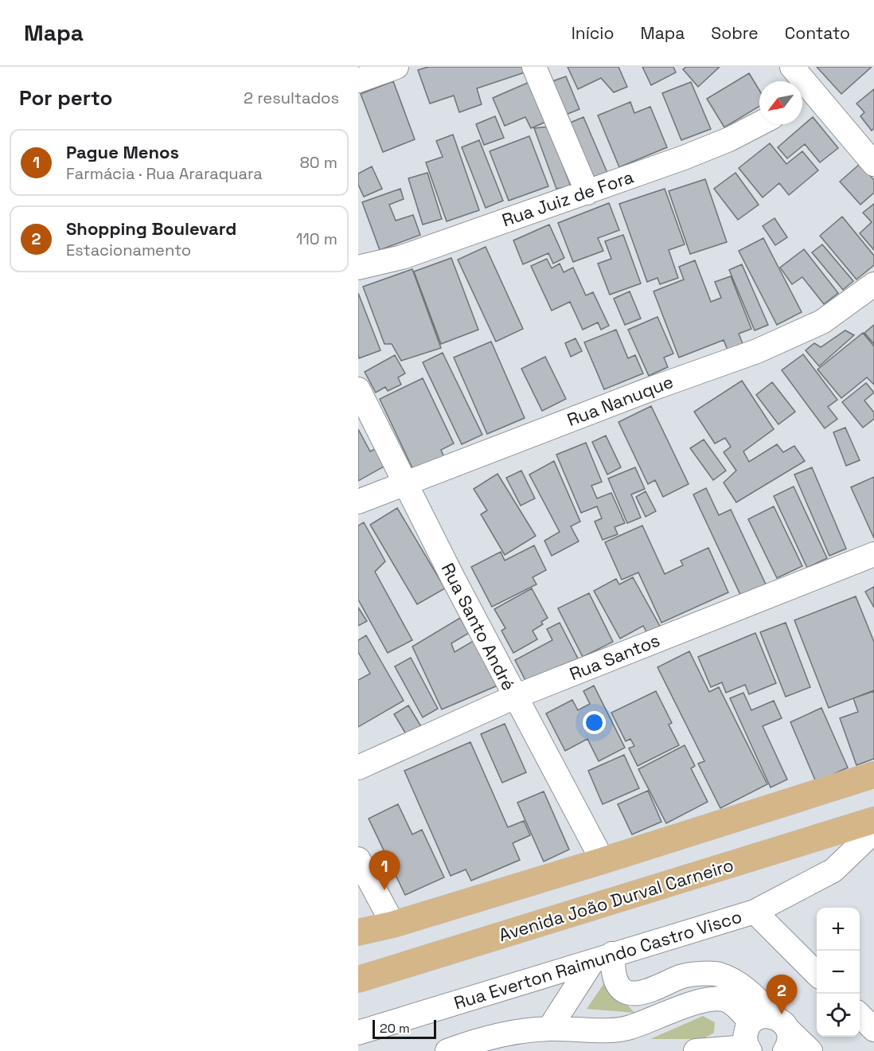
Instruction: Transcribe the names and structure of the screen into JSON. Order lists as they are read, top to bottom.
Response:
{
  "streets": {
    "main road": ["Avenida João Durval Carneiro"],
    "street": [
      "Rua Juiz de Fora",
      "Rua Nanuque",
      "Rua Santo André",
      "Rua Santos",
      "Rua Everton Raimundo Castro Visco"
    ]
  },
  "crossings": [
    ["Rua Nanuque", "Rua Santo André"],
    ["Rua Santo André", "Rua Santos"]
  ],
  "scale_bar": "20 m",
  "north": "bottom left",
  "page": {
    "header": "Mapa",
    "nav": [
      "Início",
      "Mapa",
      "Sobre",
      "Contato"
    ],
    "heading": ["Por perto", "2 resultados"],
    "list": [
      {
        "mark": "1",
        "name": "Pague Menos",
        "note": "Farmácia · Rua Araraquara",
        "value": "80 m"
      },
      {
        "mark": "2",
        "name": "Shopping Boulevard",
        "note": "Estacionamento",
        "value": "110 m"
      }
    ],
    "pins": ["1", "2"],
    "map_buttons": ["+", "−"],
    "scale": "20 m"
  }
}
